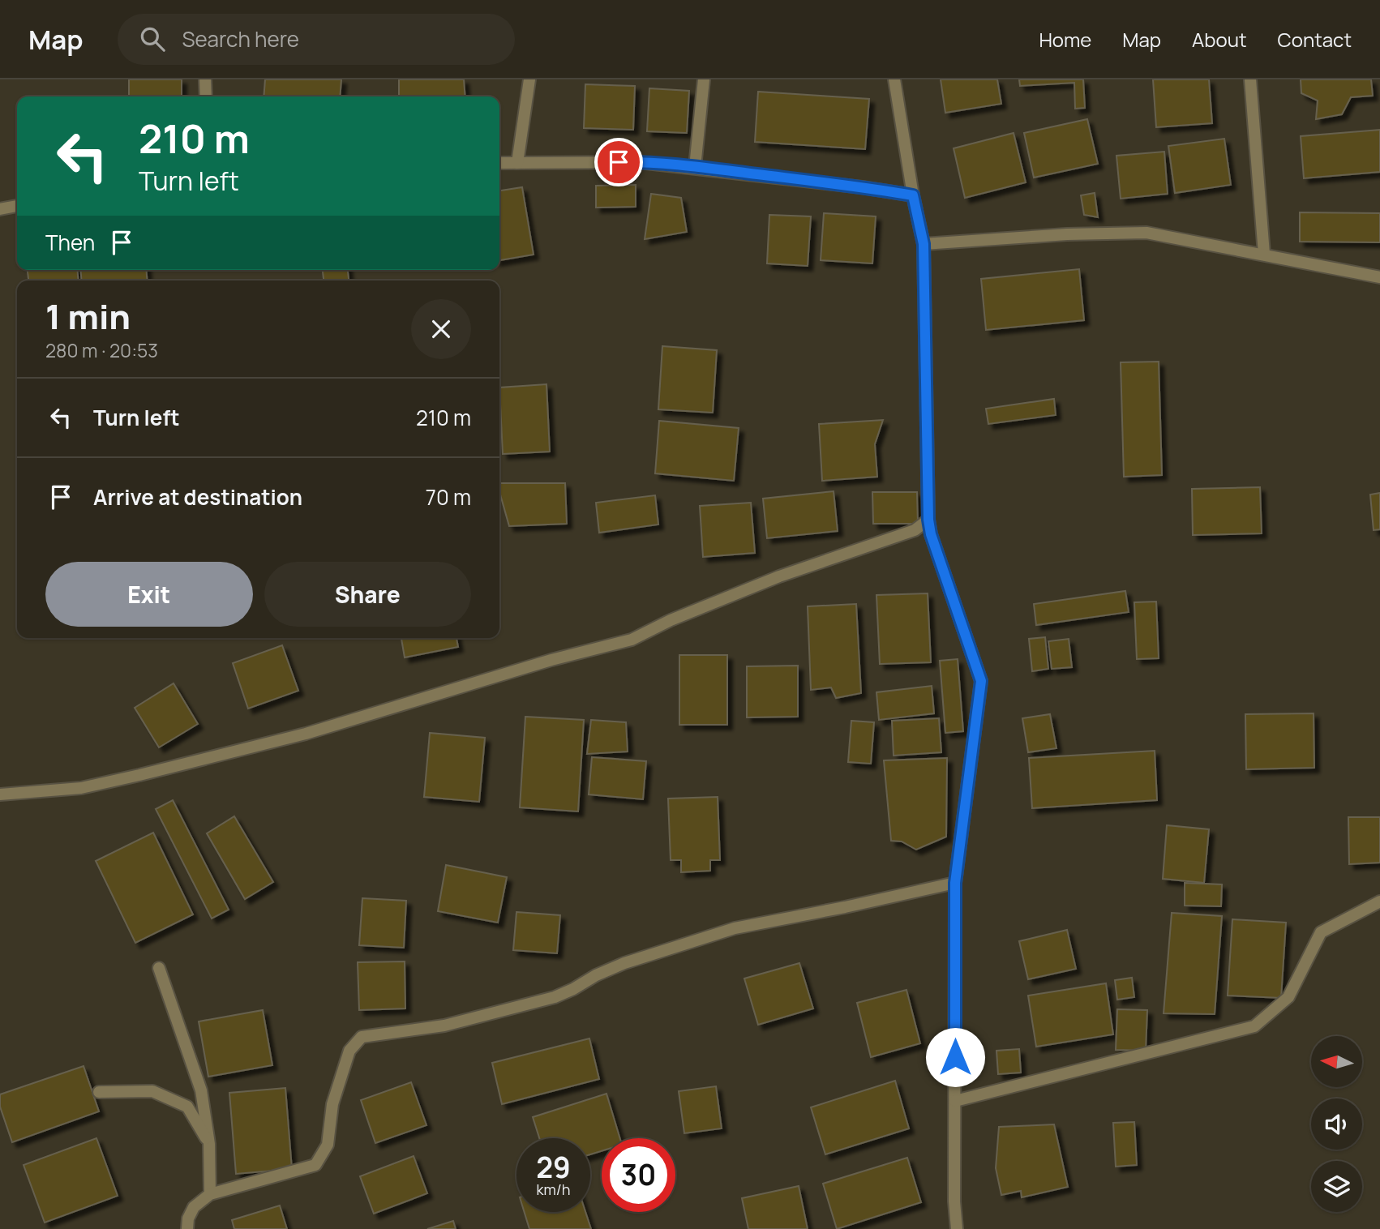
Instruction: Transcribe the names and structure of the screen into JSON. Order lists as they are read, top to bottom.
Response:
{
  "north": "left",
  "page": {
    "header": "Map",
    "search": "Search here",
    "nav": [
      "Home",
      "Map",
      "About",
      "Contact"
    ],
    "turn": ["210 m", "Turn left"],
    "then": "Then",
    "heading": ["1 min", "280 m · 20:53"],
    "list": [
      {
        "name": "Turn left",
        "value": "210 m"
      },
      {
        "name": "Arrive at destination",
        "value": "70 m"
      }
    ],
    "buttons": ["Exit", "Share"],
    "speed": "29 km/h",
    "limit": "30"
  }
}
